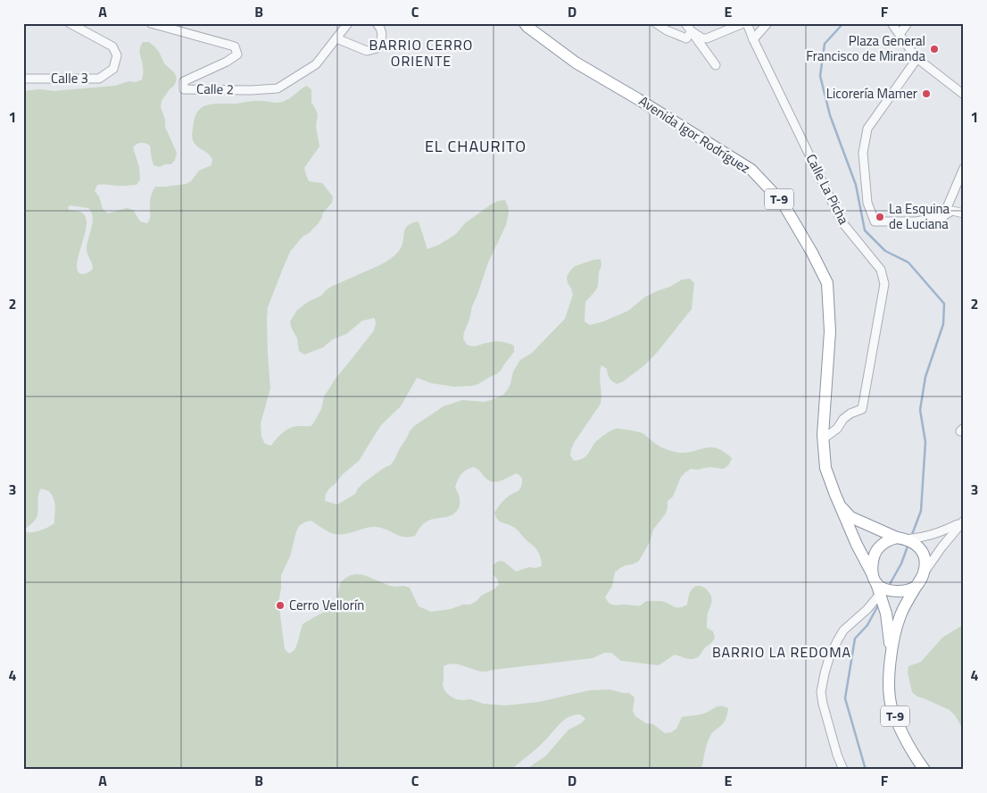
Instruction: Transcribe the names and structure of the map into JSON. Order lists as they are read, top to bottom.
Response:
{
  "streets": {
    "highway": ["Avenida Igor Rodríguez", "T-9"],
    "street": ["Calle 3", "Calle 2", "Calle La Picha"]
  },
  "crossings": [
    ["Avenida Igor Rodríguez", "Calle La Picha"],
    ["Avenida Igor Rodríguez", "T-9"]
  ],
  "districts": ["BARRIO CERRO ORIENTE", "EL CHAURITO", "BARRIO LA REDOMA"],
  "places": [
    "Plaza General Francisco de Miranda",
    "Licorería Mamer",
    "La Esquina de Luciana",
    "Cerro Vellorín"
  ],
  "grid": {
    "columns": [
      "A",
      "B",
      "C",
      "D",
      "E",
      "F"
    ],
    "rows": [
      "1",
      "2",
      "3",
      "4"
    ]
  }
}
